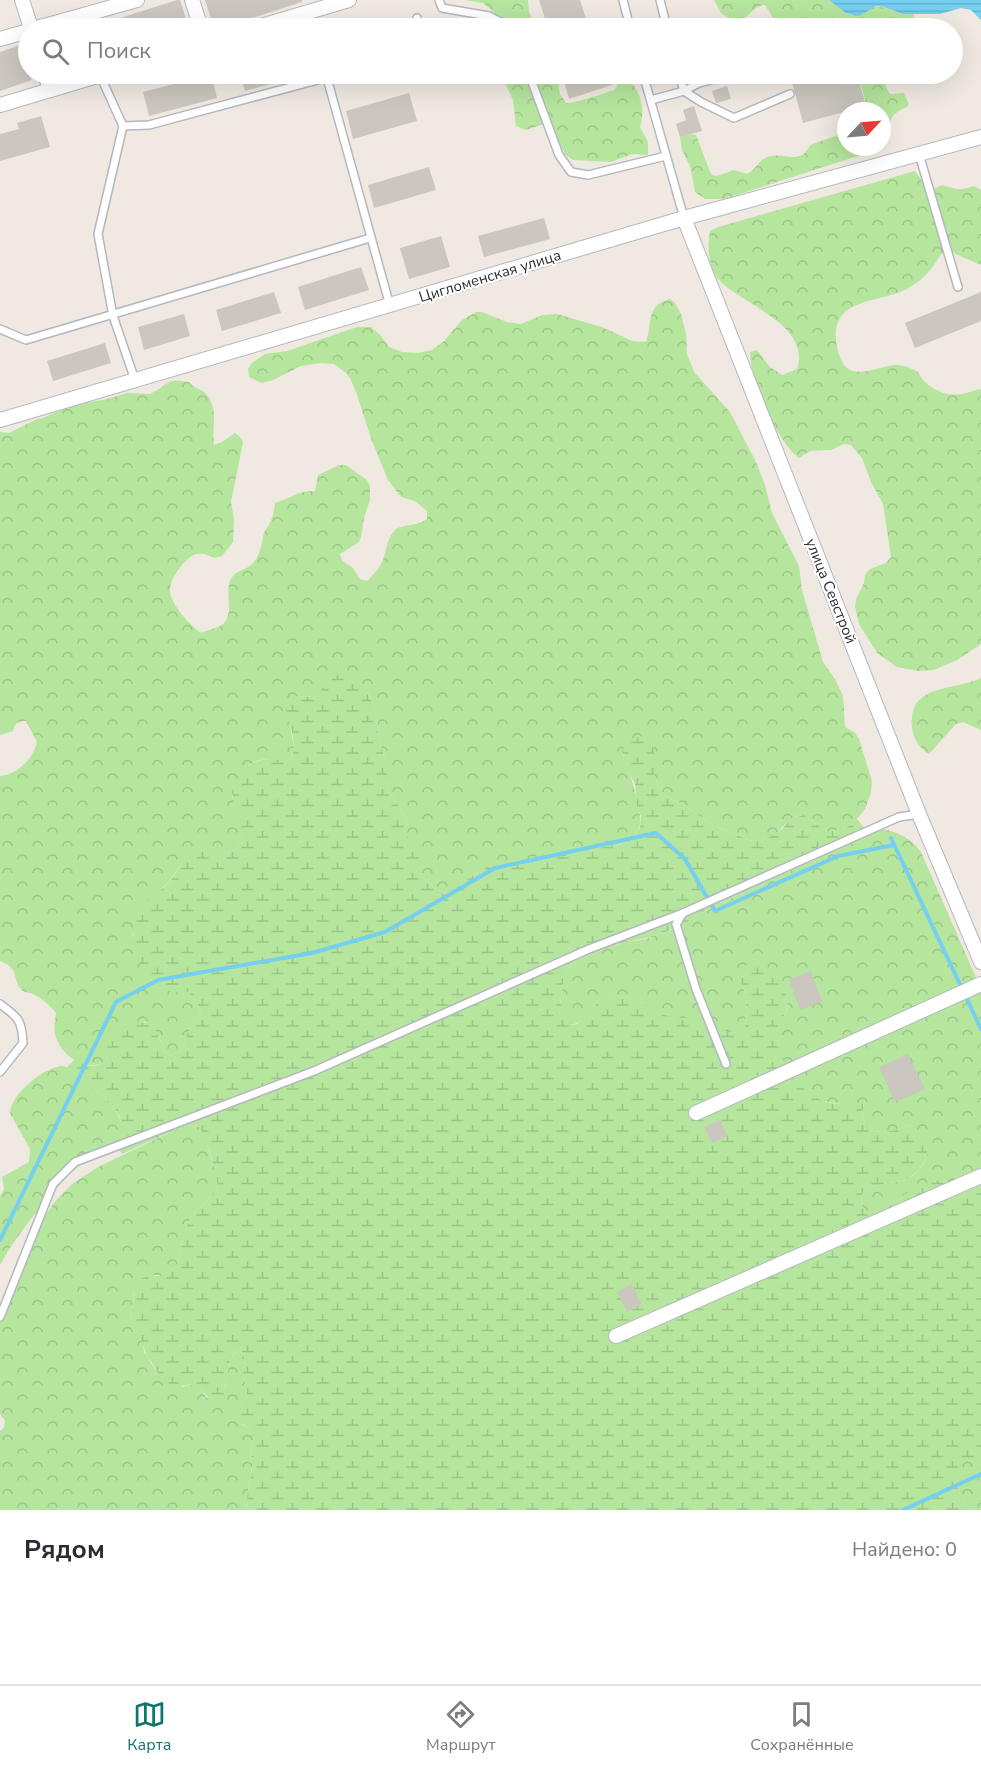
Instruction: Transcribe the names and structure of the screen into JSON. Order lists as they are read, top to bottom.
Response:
{
  "streets": {
    "street": ["Цигломенская улица", "улица Севстрой"]
  },
  "crossings": [
    ["Цигломенская улица", "улица Севстрой"]
  ],
  "north": "top right",
  "page": {
    "search": "Поиск",
    "heading": ["Рядом", "Найдено: 0"],
    "nav": ["Карта", "Маршрут", "Сохранённые"]
  }
}
